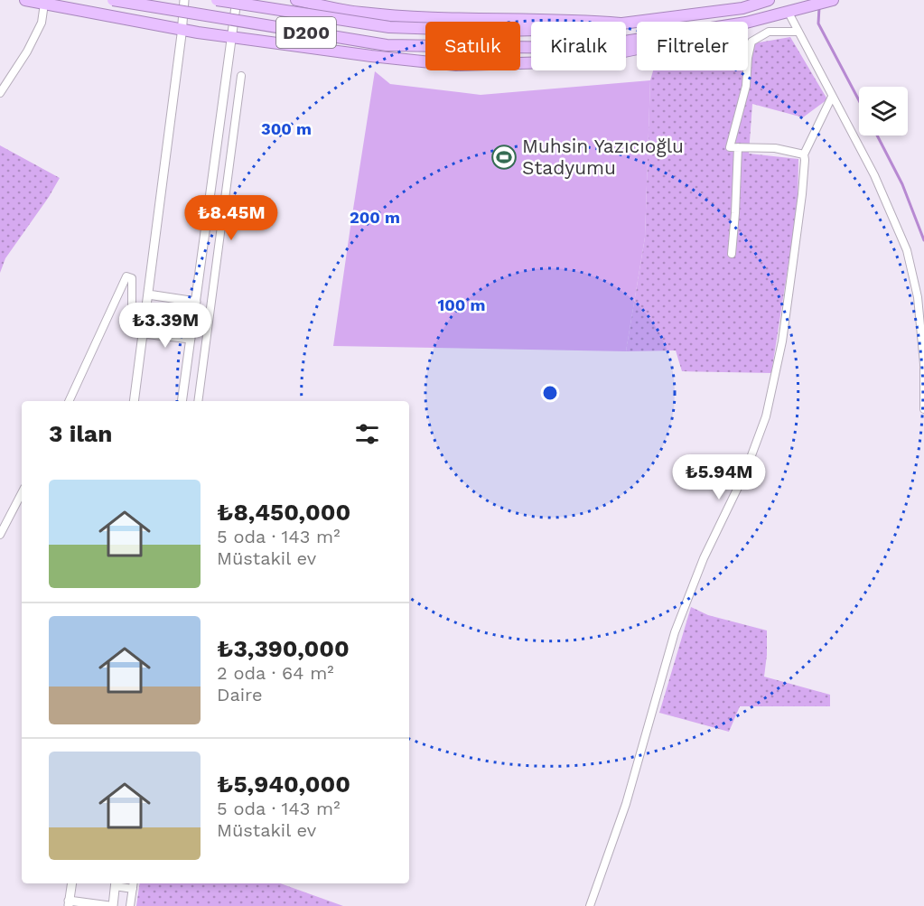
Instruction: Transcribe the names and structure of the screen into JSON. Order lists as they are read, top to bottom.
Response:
{
  "streets": {
    "highway": ["D200"]
  },
  "places": {
    "sports": ["Muhsin Yazıcıoğlu Stadyumu"]
  },
  "page": {
    "chip": ["Satılık", "Kiralık", "Filtreler"],
    "price": ["₺8.45M", "₺3.39M", "₺5.94M"],
    "heading": "3 ilan",
    "list": [
      {
        "name": "₺8,450,000",
        "note": "5 oda · 143 m² · Müstakil ev"
      },
      {
        "name": "₺3,390,000",
        "note": "2 oda · 64 m² · Daire"
      },
      {
        "name": "₺5,940,000",
        "note": "5 oda · 143 m² · Müstakil ev"
      }
    ]
  },
  "rings": ["300 m", "200 m", "100 m"]
}
